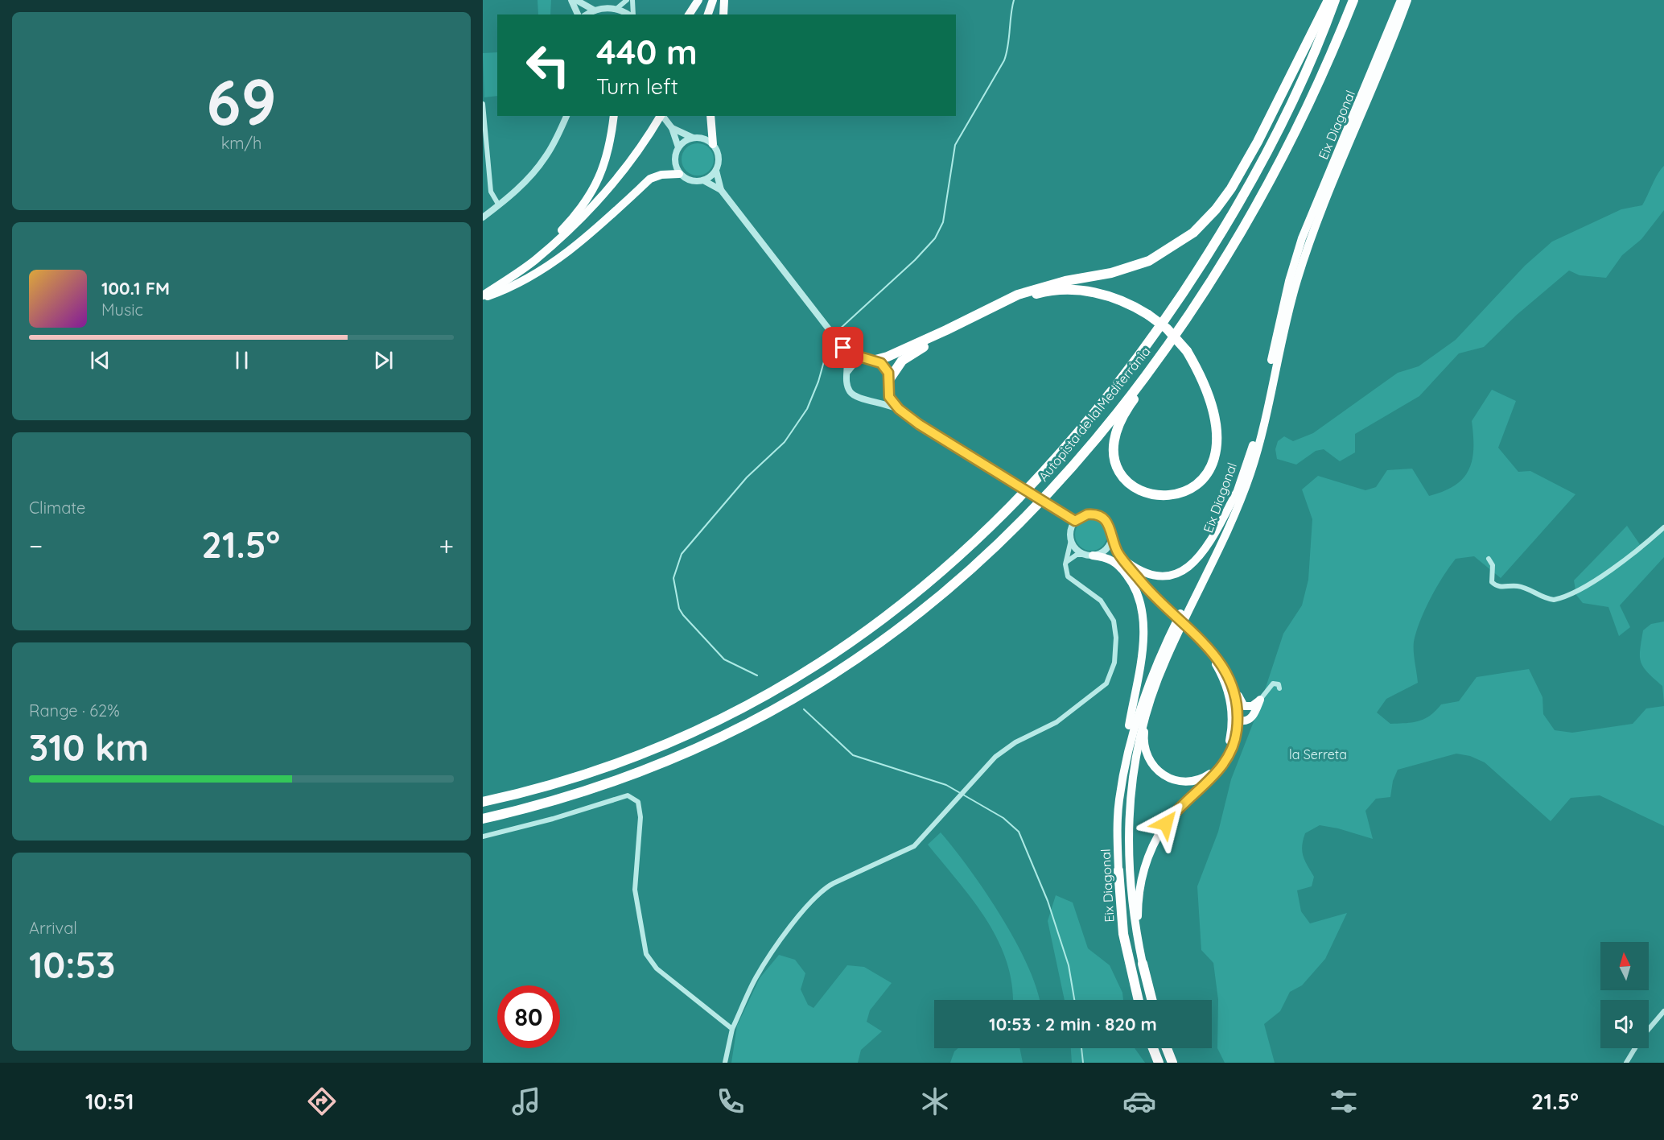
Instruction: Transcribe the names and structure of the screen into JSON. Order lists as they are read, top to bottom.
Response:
{
  "streets": {
    "highway": ["Eix Diagonal", "Autopista de la Mediterrània"]
  },
  "parks": ["la Serreta"],
  "north": "top",
  "page": {
    "tile": [
      ["69", "km/h"],
      "Climate",
      ["Range · 62%", "310 km"],
      ["Arrival", "10:53"]
    ],
    "turn": ["440 m", "Turn left"],
    "song": ["100.1 FM", "Music"],
    "heat": ["−", "21.5°", "+"],
    "limit": "80",
    "trip": "10:53 · 2 min · 820 m",
    "tabs": ["10:51", "21.5°"]
  }
}
